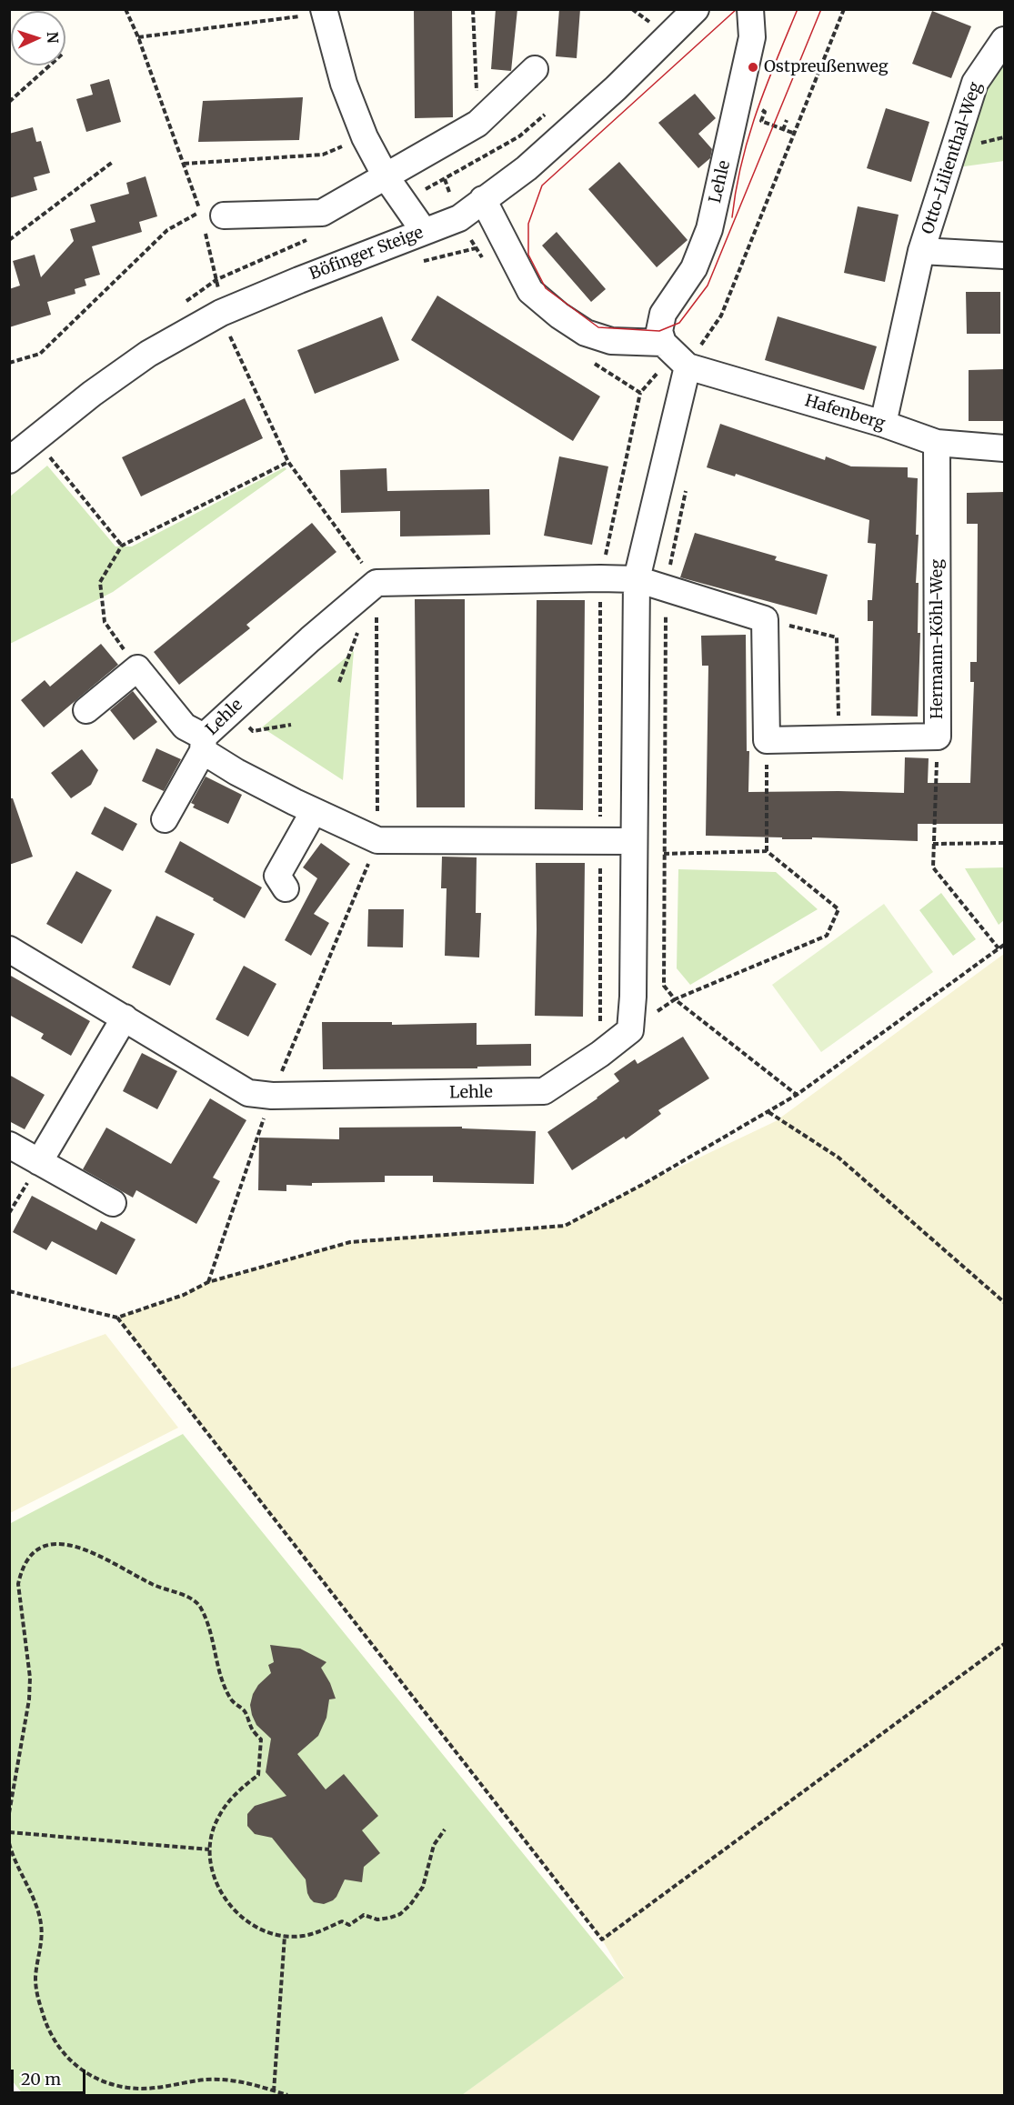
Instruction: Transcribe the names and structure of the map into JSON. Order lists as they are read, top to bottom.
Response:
{
  "streets": {
    "street": [
      "Otto-Lilienthal-Weg",
      "Lehle",
      "Böfinger Steige",
      "Hafenberg",
      "Hermann-Köhl-Weg"
    ]
  },
  "crossings": [
    ["Otto-Lilienthal-Weg", "Hafenberg"],
    ["Hafenberg", "Hermann-Köhl-Weg"]
  ],
  "places": ["Ostpreußenweg"],
  "scale_bar": "20 m",
  "north": "right"
}
